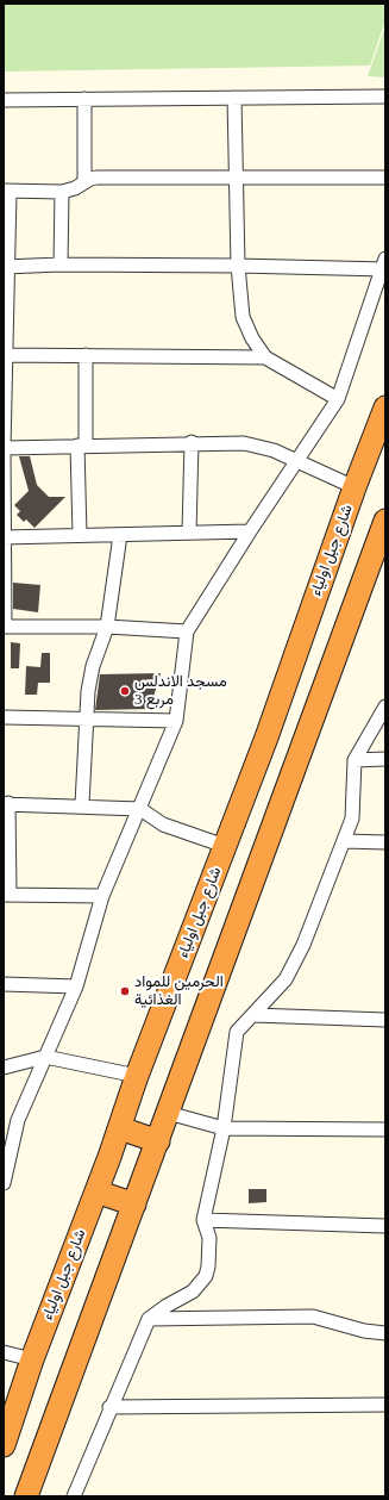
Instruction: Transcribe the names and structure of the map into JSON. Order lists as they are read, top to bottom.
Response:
{
  "streets": {
    "highway": ["شارع جبل اولياء"]
  },
  "places": ["مسجد الاندلس مربع 3", "الحرمين للمواد الغذائية"]
}
